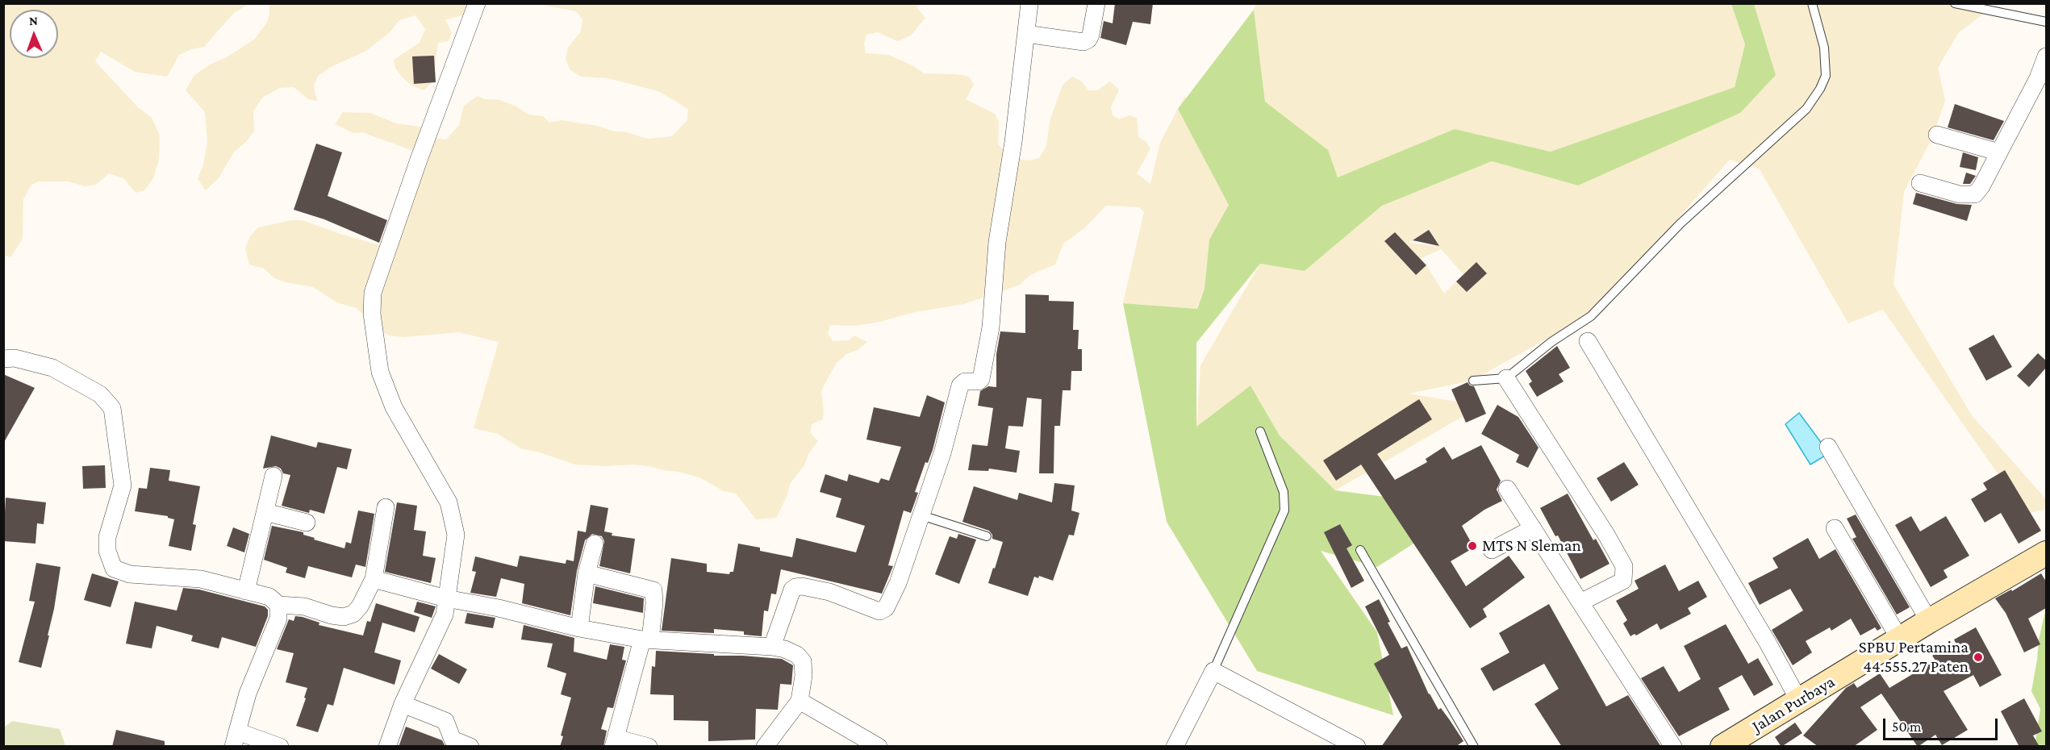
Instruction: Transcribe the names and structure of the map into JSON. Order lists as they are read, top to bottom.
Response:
{
  "streets": {
    "main road": ["Jalan Purbaya"]
  },
  "places": ["MTS N Sleman", "SPBU Pertamina 44.555.27 Paten"],
  "scale_bar": "50 m",
  "north": "top"
}
